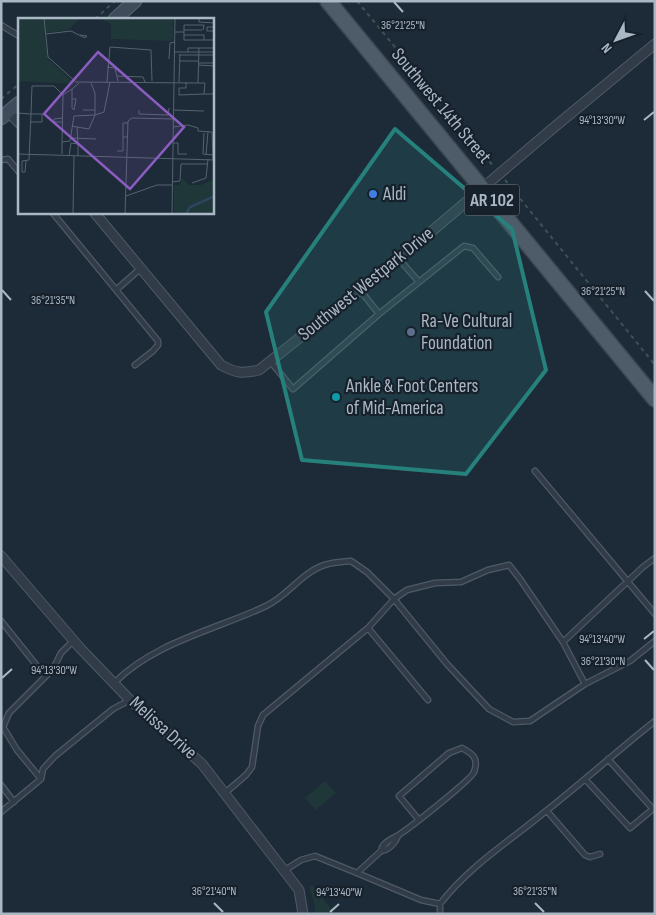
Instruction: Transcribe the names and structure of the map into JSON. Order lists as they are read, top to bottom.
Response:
{
  "streets": {
    "main road": ["Southwest 14th Street", "AR 102"],
    "street": ["Southwest Westpark Drive", "Melissa Drive"]
  },
  "crossings": [
    ["Southwest 14th Street", "Southwest Westpark Drive"]
  ],
  "places": ["Aldi", "Ra-Ve Cultural Foundation", "Ankle & Foot Centers of Mid-America"],
  "north": "bottom left",
  "coordinates": [
    "36°21'25\"N",
    "94°13'30\"W",
    "36°21'35\"N",
    "94°13'40\"W",
    "36°21'30\"N",
    "36°21'40\"N"
  ]
}
